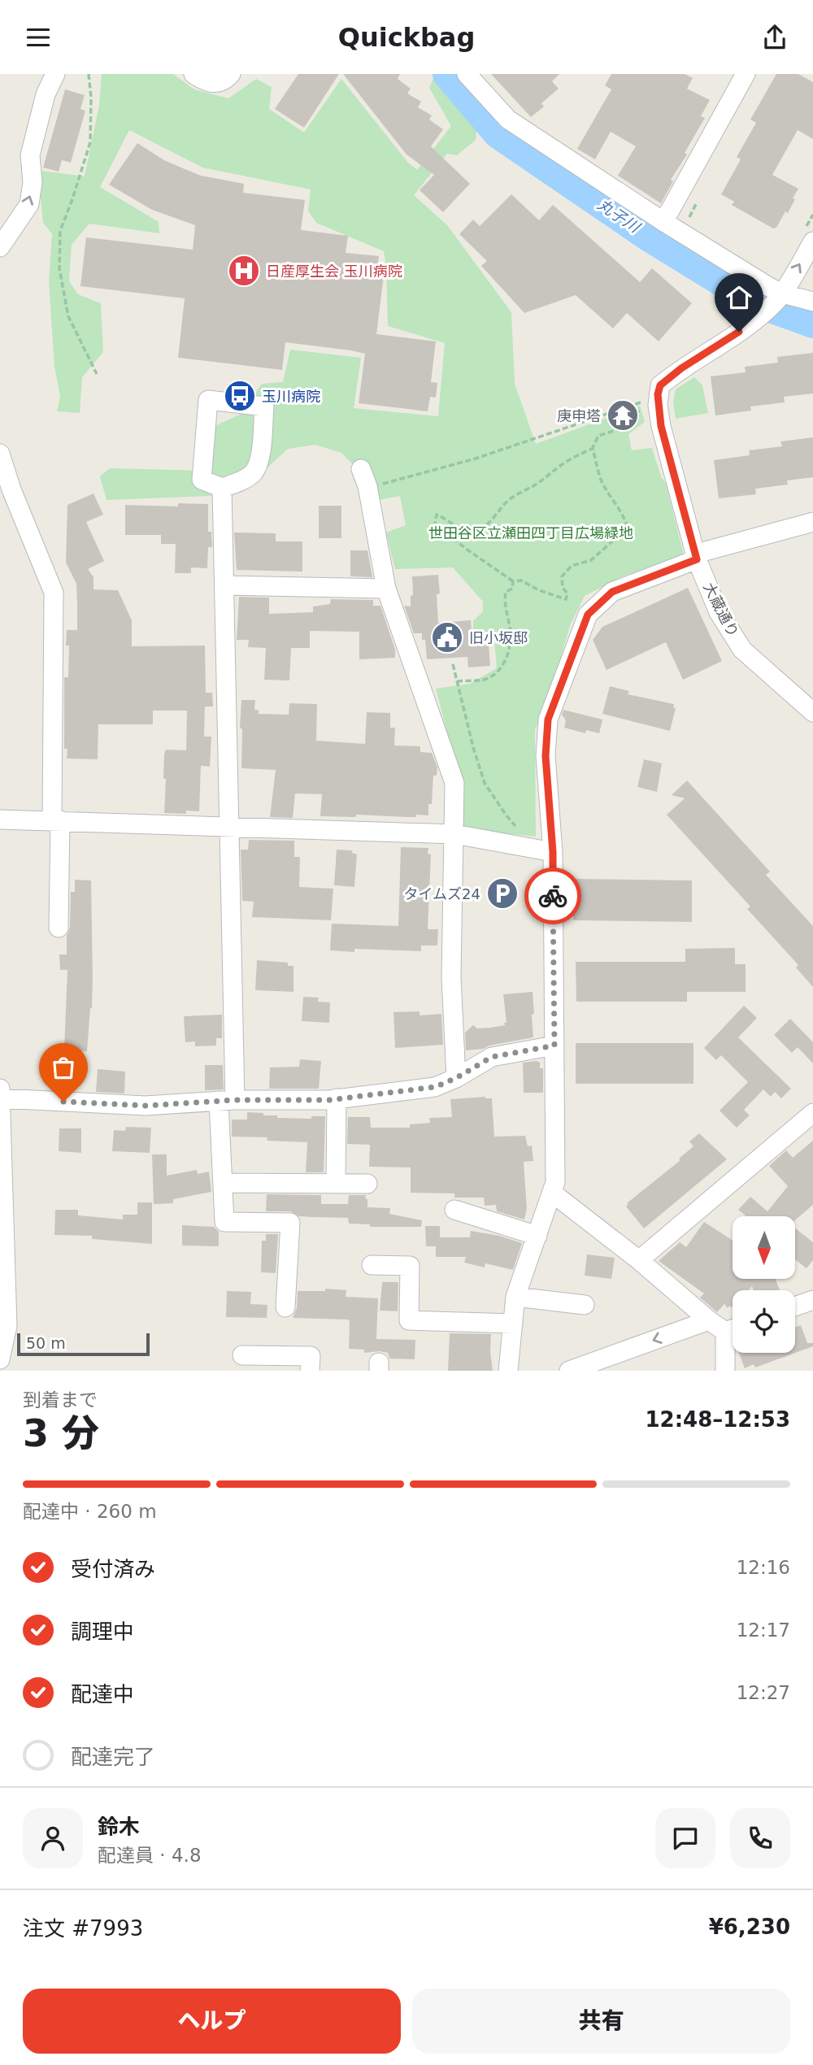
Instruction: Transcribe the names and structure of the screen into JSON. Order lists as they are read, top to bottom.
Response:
{
  "streets": {
    "street": ["大蔵通り"]
  },
  "water": ["丸子川"],
  "parks": ["世田谷区立瀬田四丁目広場緑地"],
  "places": {
    "hospital": ["日産厚生会 玉川病院"],
    "bus stop": ["玉川病院"],
    "temple": ["庚申塔"],
    "public building": ["旧小坂邸"],
    "parking": ["タイムズ24"]
  },
  "scale_bar": "50 m",
  "north": "bottom",
  "page": {
    "header": "Quickbag",
    "scale": "50 m",
    "heading": ["3 分", "到着まで", "12:48–12:53"],
    "panel": [
      "鈴木",
      "配達員 · 4.8",
      "注文 #7993",
      "¥6,230"
    ],
    "bar": "配達中 · 260 m",
    "list": [
      ["受付済み", "12:16"],
      ["調理中", "12:17"],
      ["配達中", "12:27"],
      "配達完了"
    ],
    "buttons": ["ヘルプ", "共有"]
  }
}
